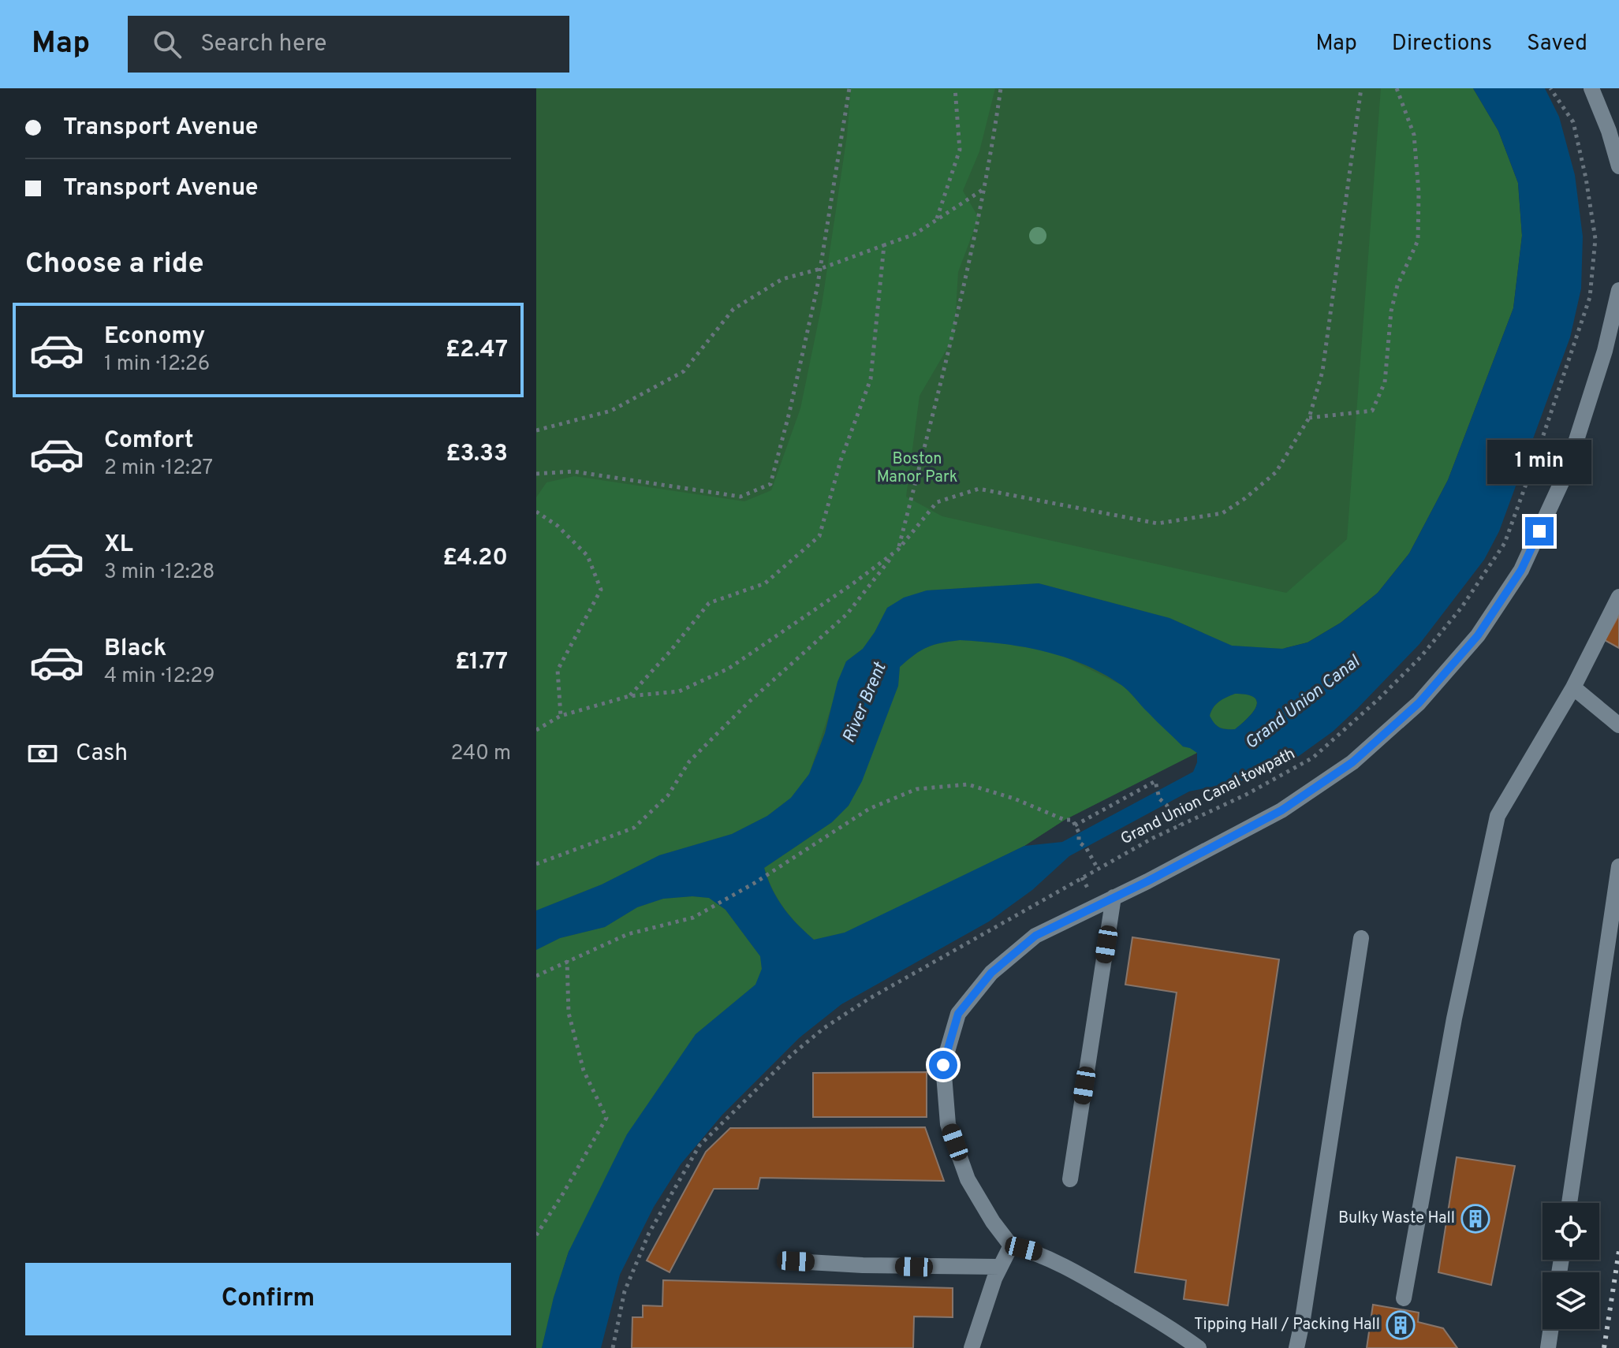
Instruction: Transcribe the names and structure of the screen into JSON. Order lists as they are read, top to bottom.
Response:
{
  "streets": {
    "path": ["Grand Union Canal towpath"]
  },
  "water": ["River Brent", "Grand Union Canal"],
  "parks": ["Boston Manor Park"],
  "places": {
    "building": ["Bulky Waste Hall", "Tipping Hall / Packing Hall"]
  },
  "page": {
    "header": "Map",
    "search": "Search here",
    "nav": ["Map", "Directions", "Saved"],
    "banner": ["Transport Avenue", "Transport Avenue"],
    "heading": "Choose a ride",
    "list": [
      {
        "name": "Economy",
        "note": "1 min · 12:26",
        "value": "£2.47"
      },
      {
        "name": "Comfort",
        "note": "2 min · 12:27",
        "value": "£3.33"
      },
      {
        "name": "XL",
        "note": "3 min · 12:28",
        "value": "£4.20"
      },
      {
        "name": "Black",
        "note": "4 min · 12:29",
        "value": "£1.77"
      }
    ],
    "bubble": "1 min",
    "pay": ["Cash", "240 m"],
    "buttons": "Confirm"
  }
}
